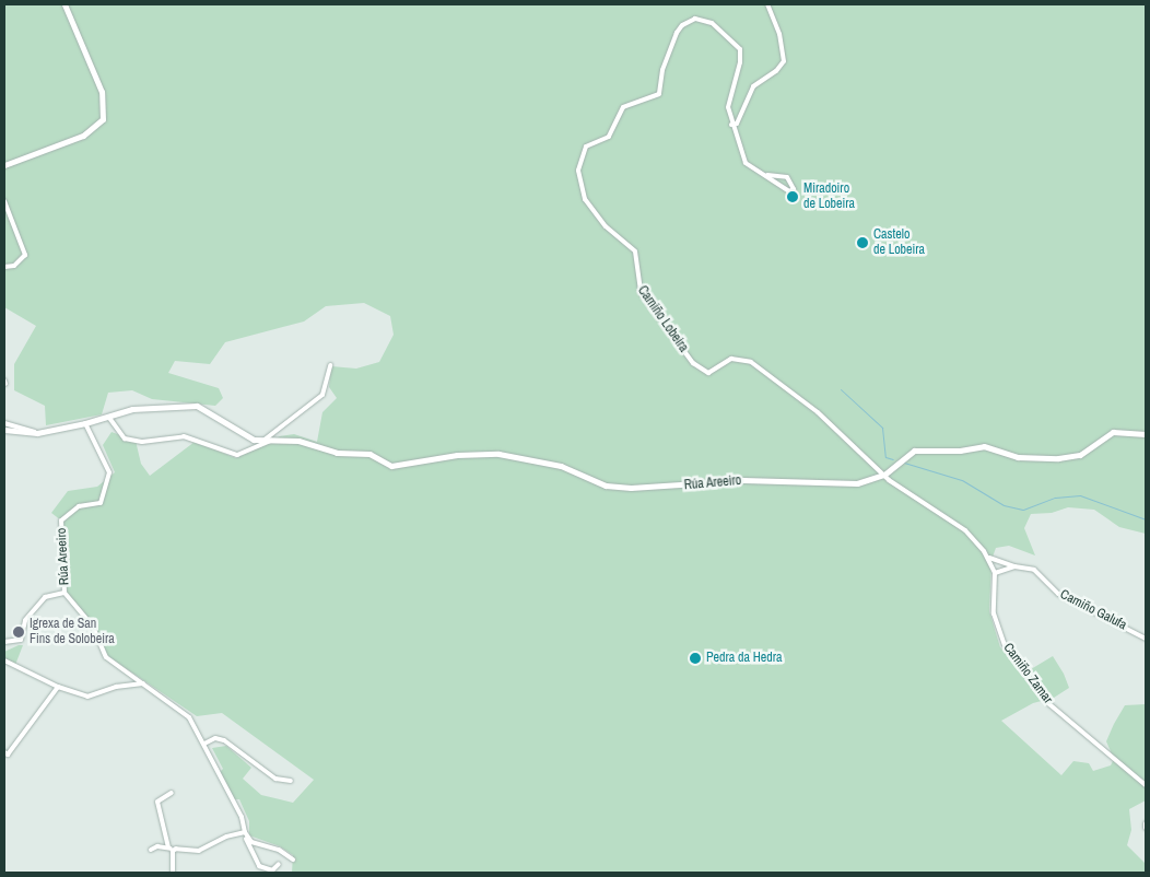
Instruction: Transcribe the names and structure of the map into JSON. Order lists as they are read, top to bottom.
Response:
{
  "streets": {
    "street": [
      "Camiño Lobeira",
      "Rúa Areeiro",
      "Camiño Galufa",
      "Camiño Zamar"
    ]
  },
  "crossings": [
    ["Camiño Lobeira", "Rúa Areeiro"],
    ["Camiño Lobeira", "Camiño Zamar"],
    ["Rúa Areeiro", "Camiño Zamar"],
    ["Camiño Galufa", "Camiño Zamar"]
  ],
  "places": [
    "Miradoiro de Lobeira",
    "Castelo de Lobeira",
    "Igrexa de San Fins de Solobeira",
    "Pedra da Hedra"
  ]
}
